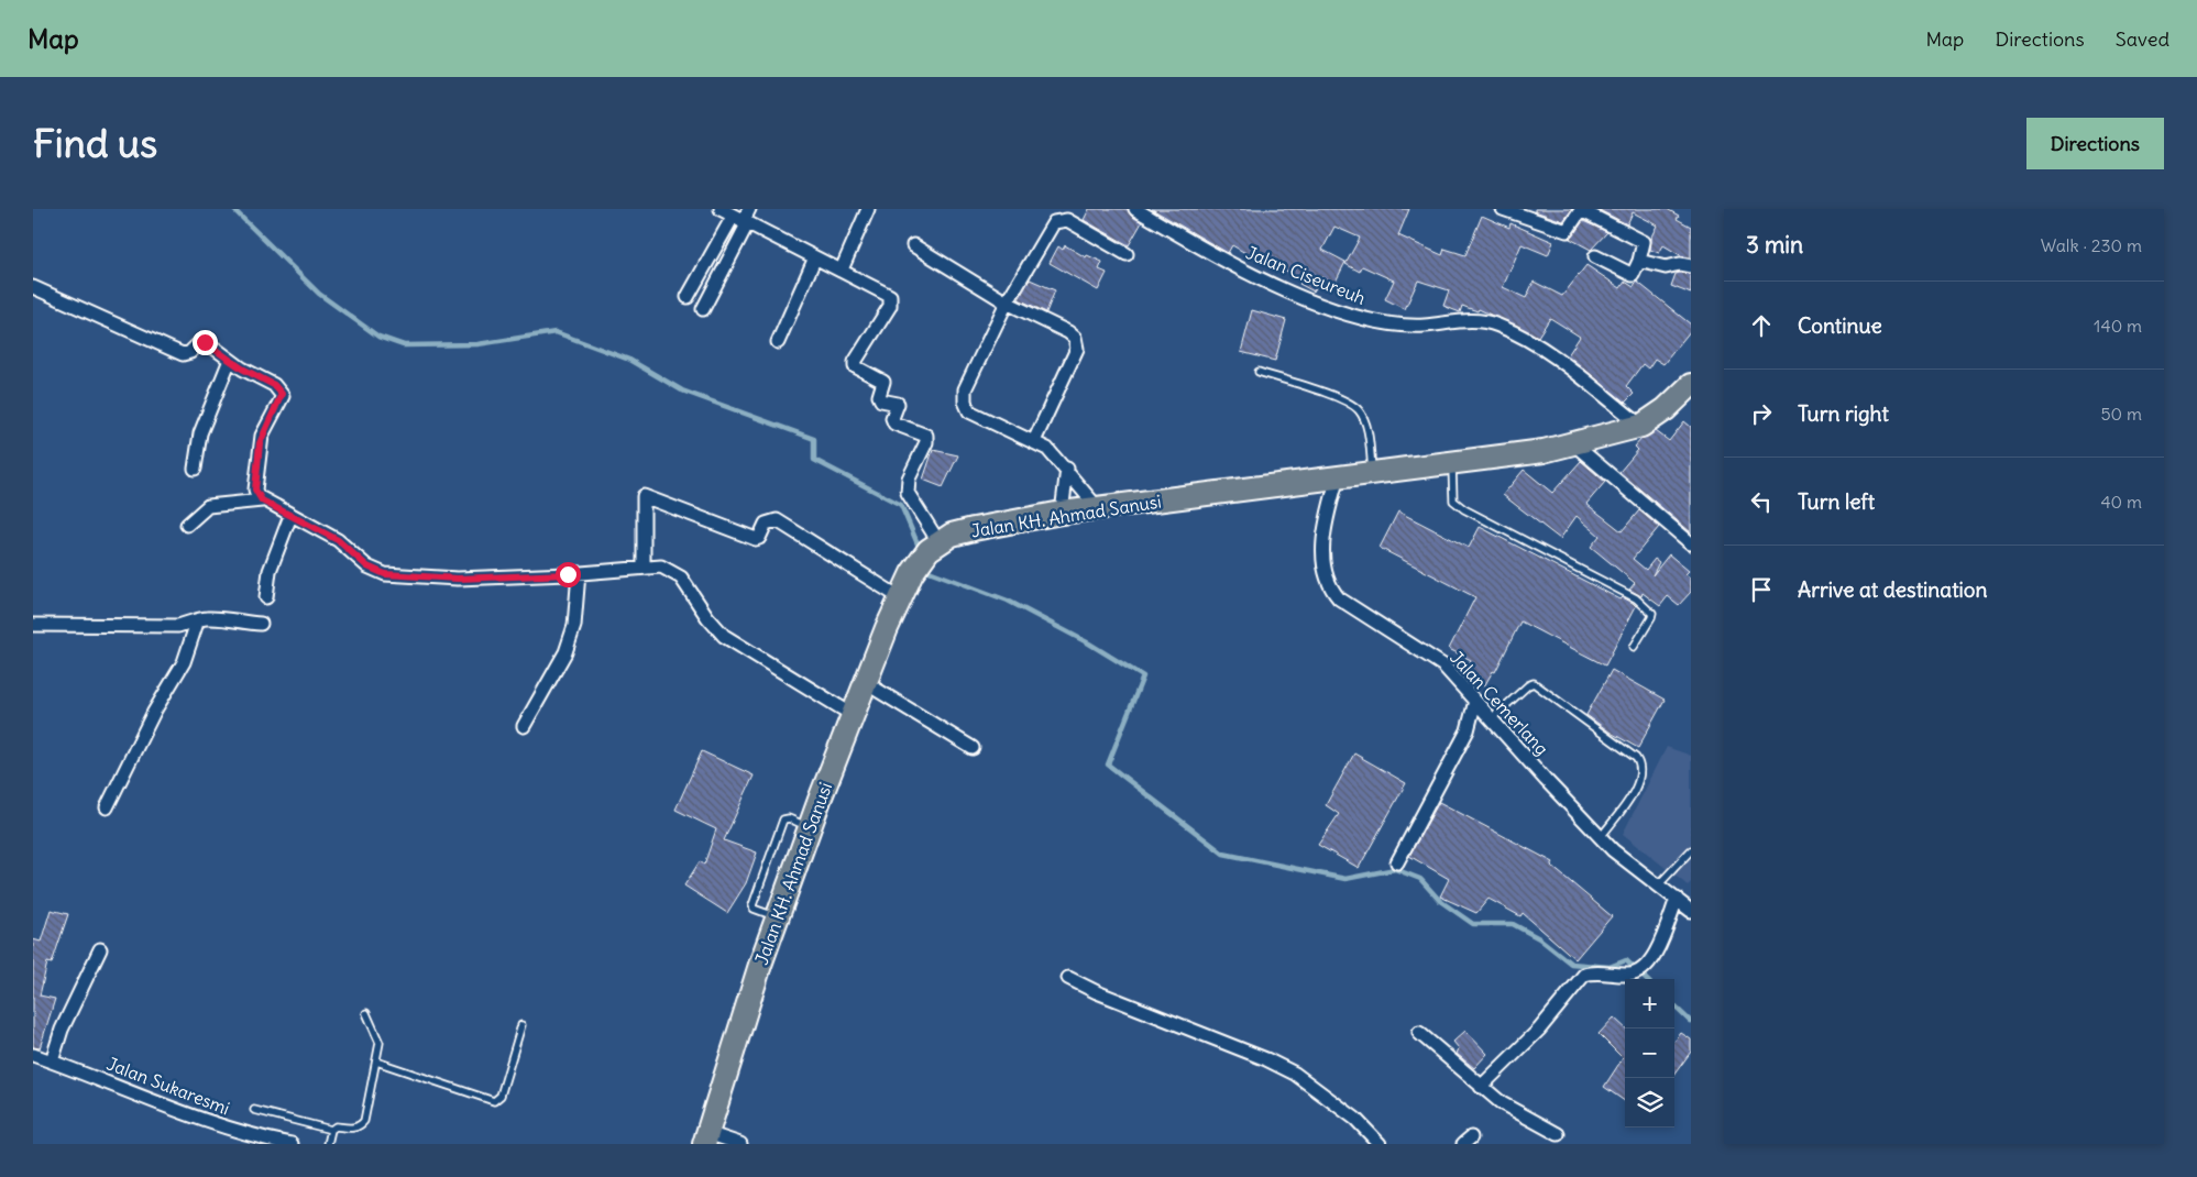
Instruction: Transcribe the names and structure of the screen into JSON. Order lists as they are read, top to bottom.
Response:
{
  "streets": {
    "highway": ["Jalan KH. Ahmad Sanusi"],
    "street": ["Jalan Ciseureuh", "Jalan Cemerlang", "Jalan Sukaresmi"]
  },
  "crossings": [
    ["Jalan Ciseureuh", "Jalan KH. Ahmad Sanusi"],
    ["Jalan KH. Ahmad Sanusi", "Jalan Cemerlang"]
  ],
  "page": {
    "header": "Map",
    "nav": ["Map", "Directions", "Saved"],
    "buttons": "Directions",
    "title": "Find us",
    "heading": ["3 min", "Walk · 230 m"],
    "list": [
      ["Continue", "140 m"],
      ["Turn right", "50 m"],
      ["Turn left", "40 m"],
      "Arrive at destination"
    ],
    "map_buttons": ["+", "−"]
  }
}
